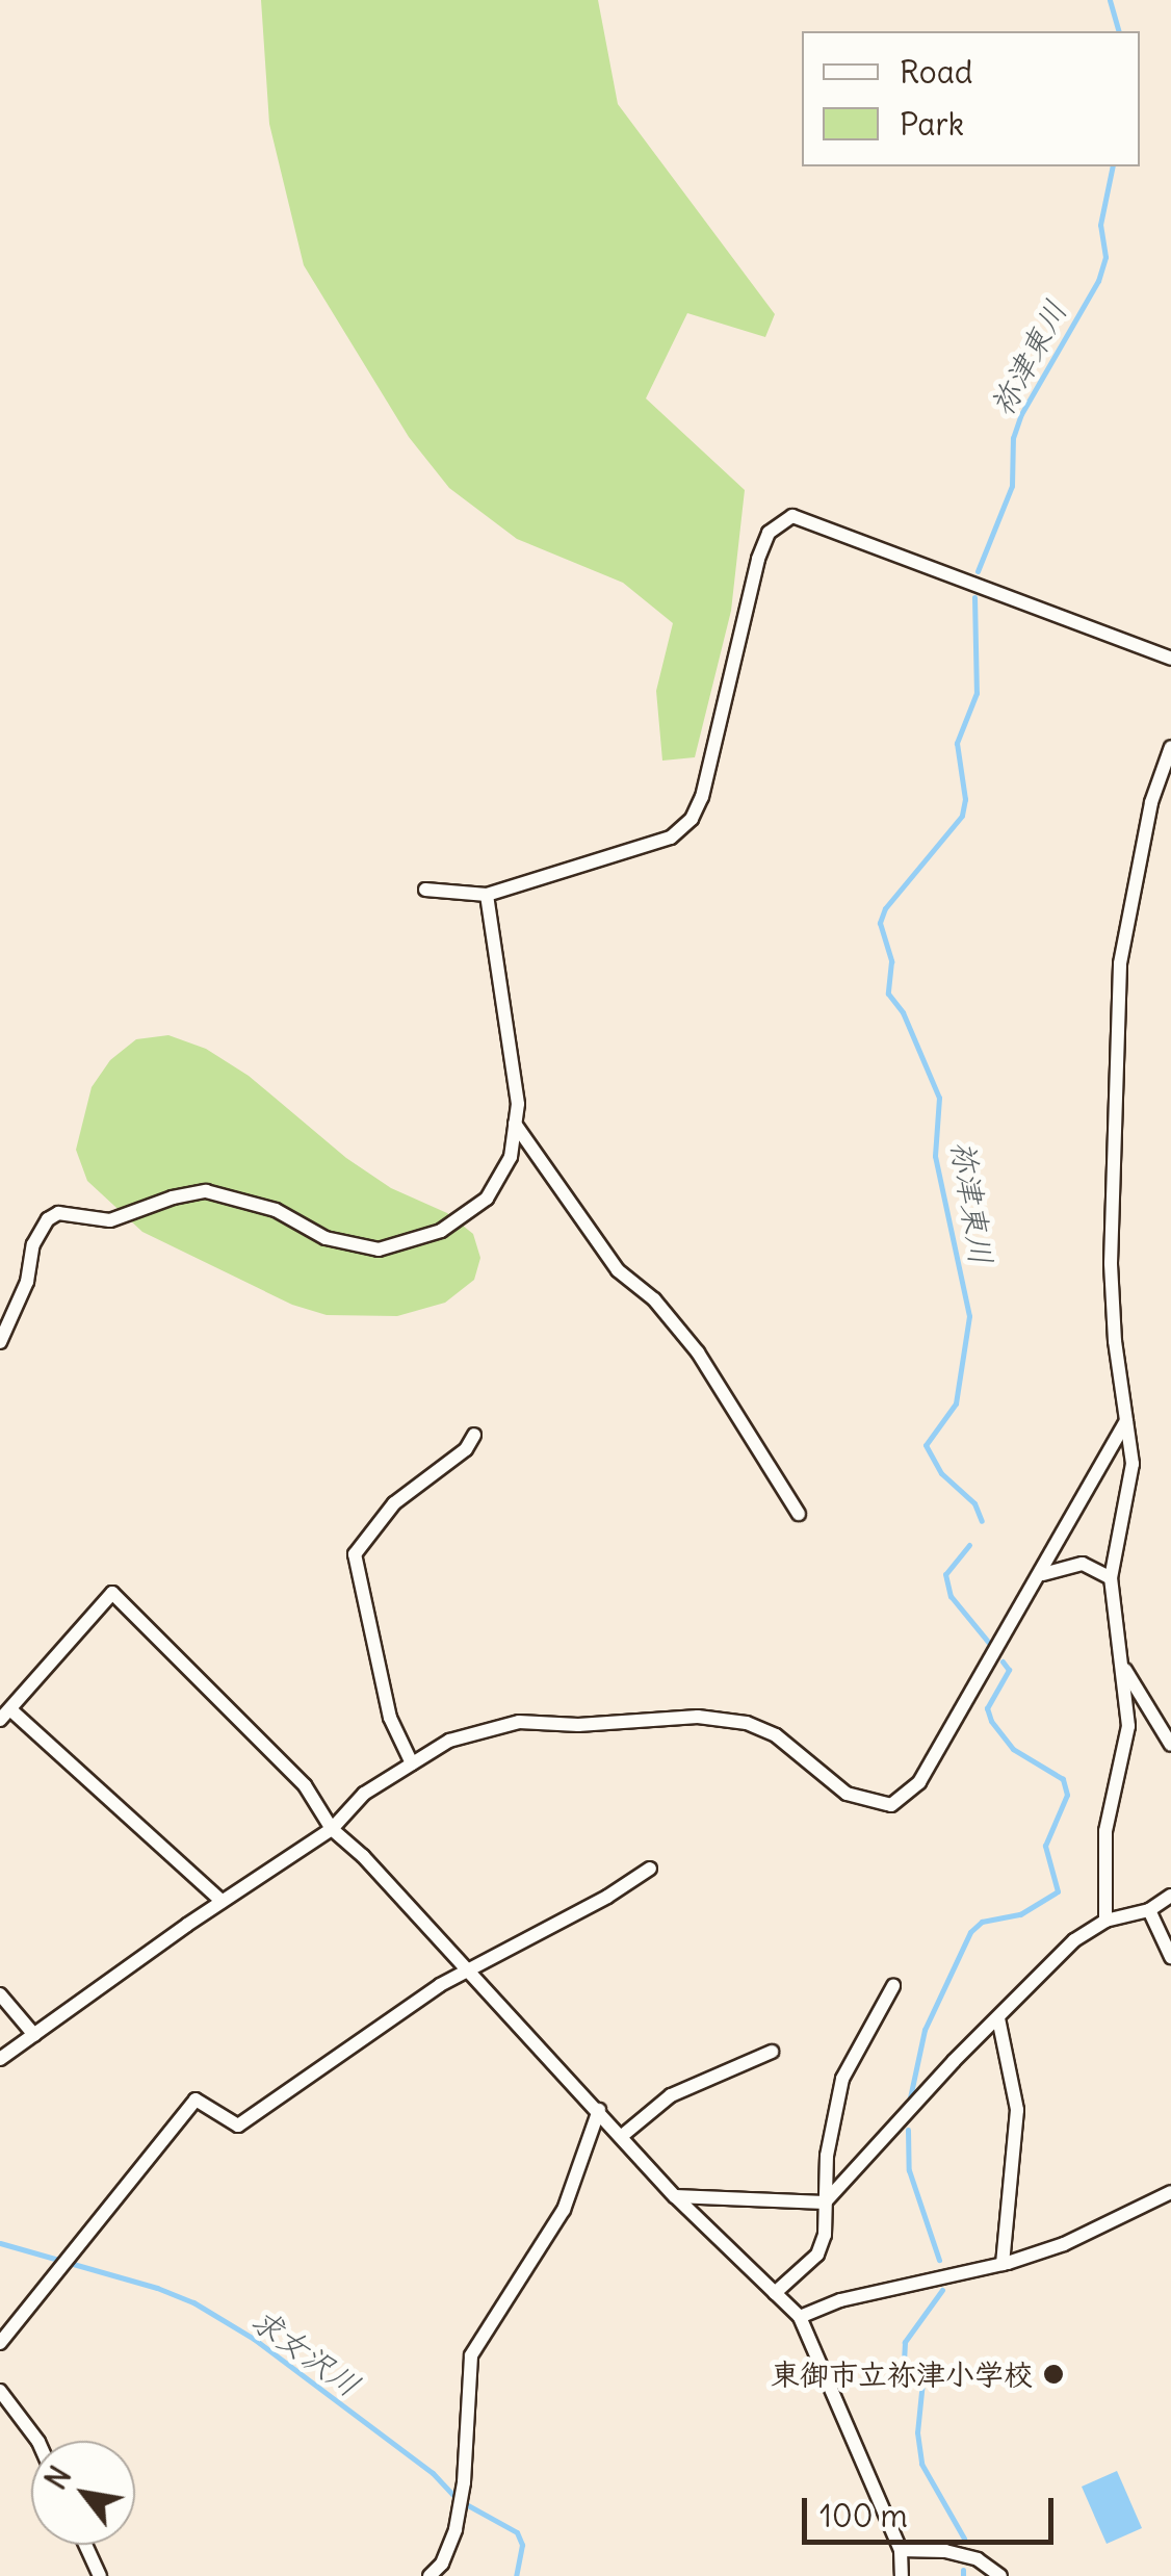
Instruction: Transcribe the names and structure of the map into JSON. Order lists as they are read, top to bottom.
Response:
{
  "water": ["祢津東川", "求女沢川"],
  "places": ["東御市立祢津小学校"],
  "legend": ["Road", "Park"],
  "scale_bar": "100 m",
  "north": "top left"
}
